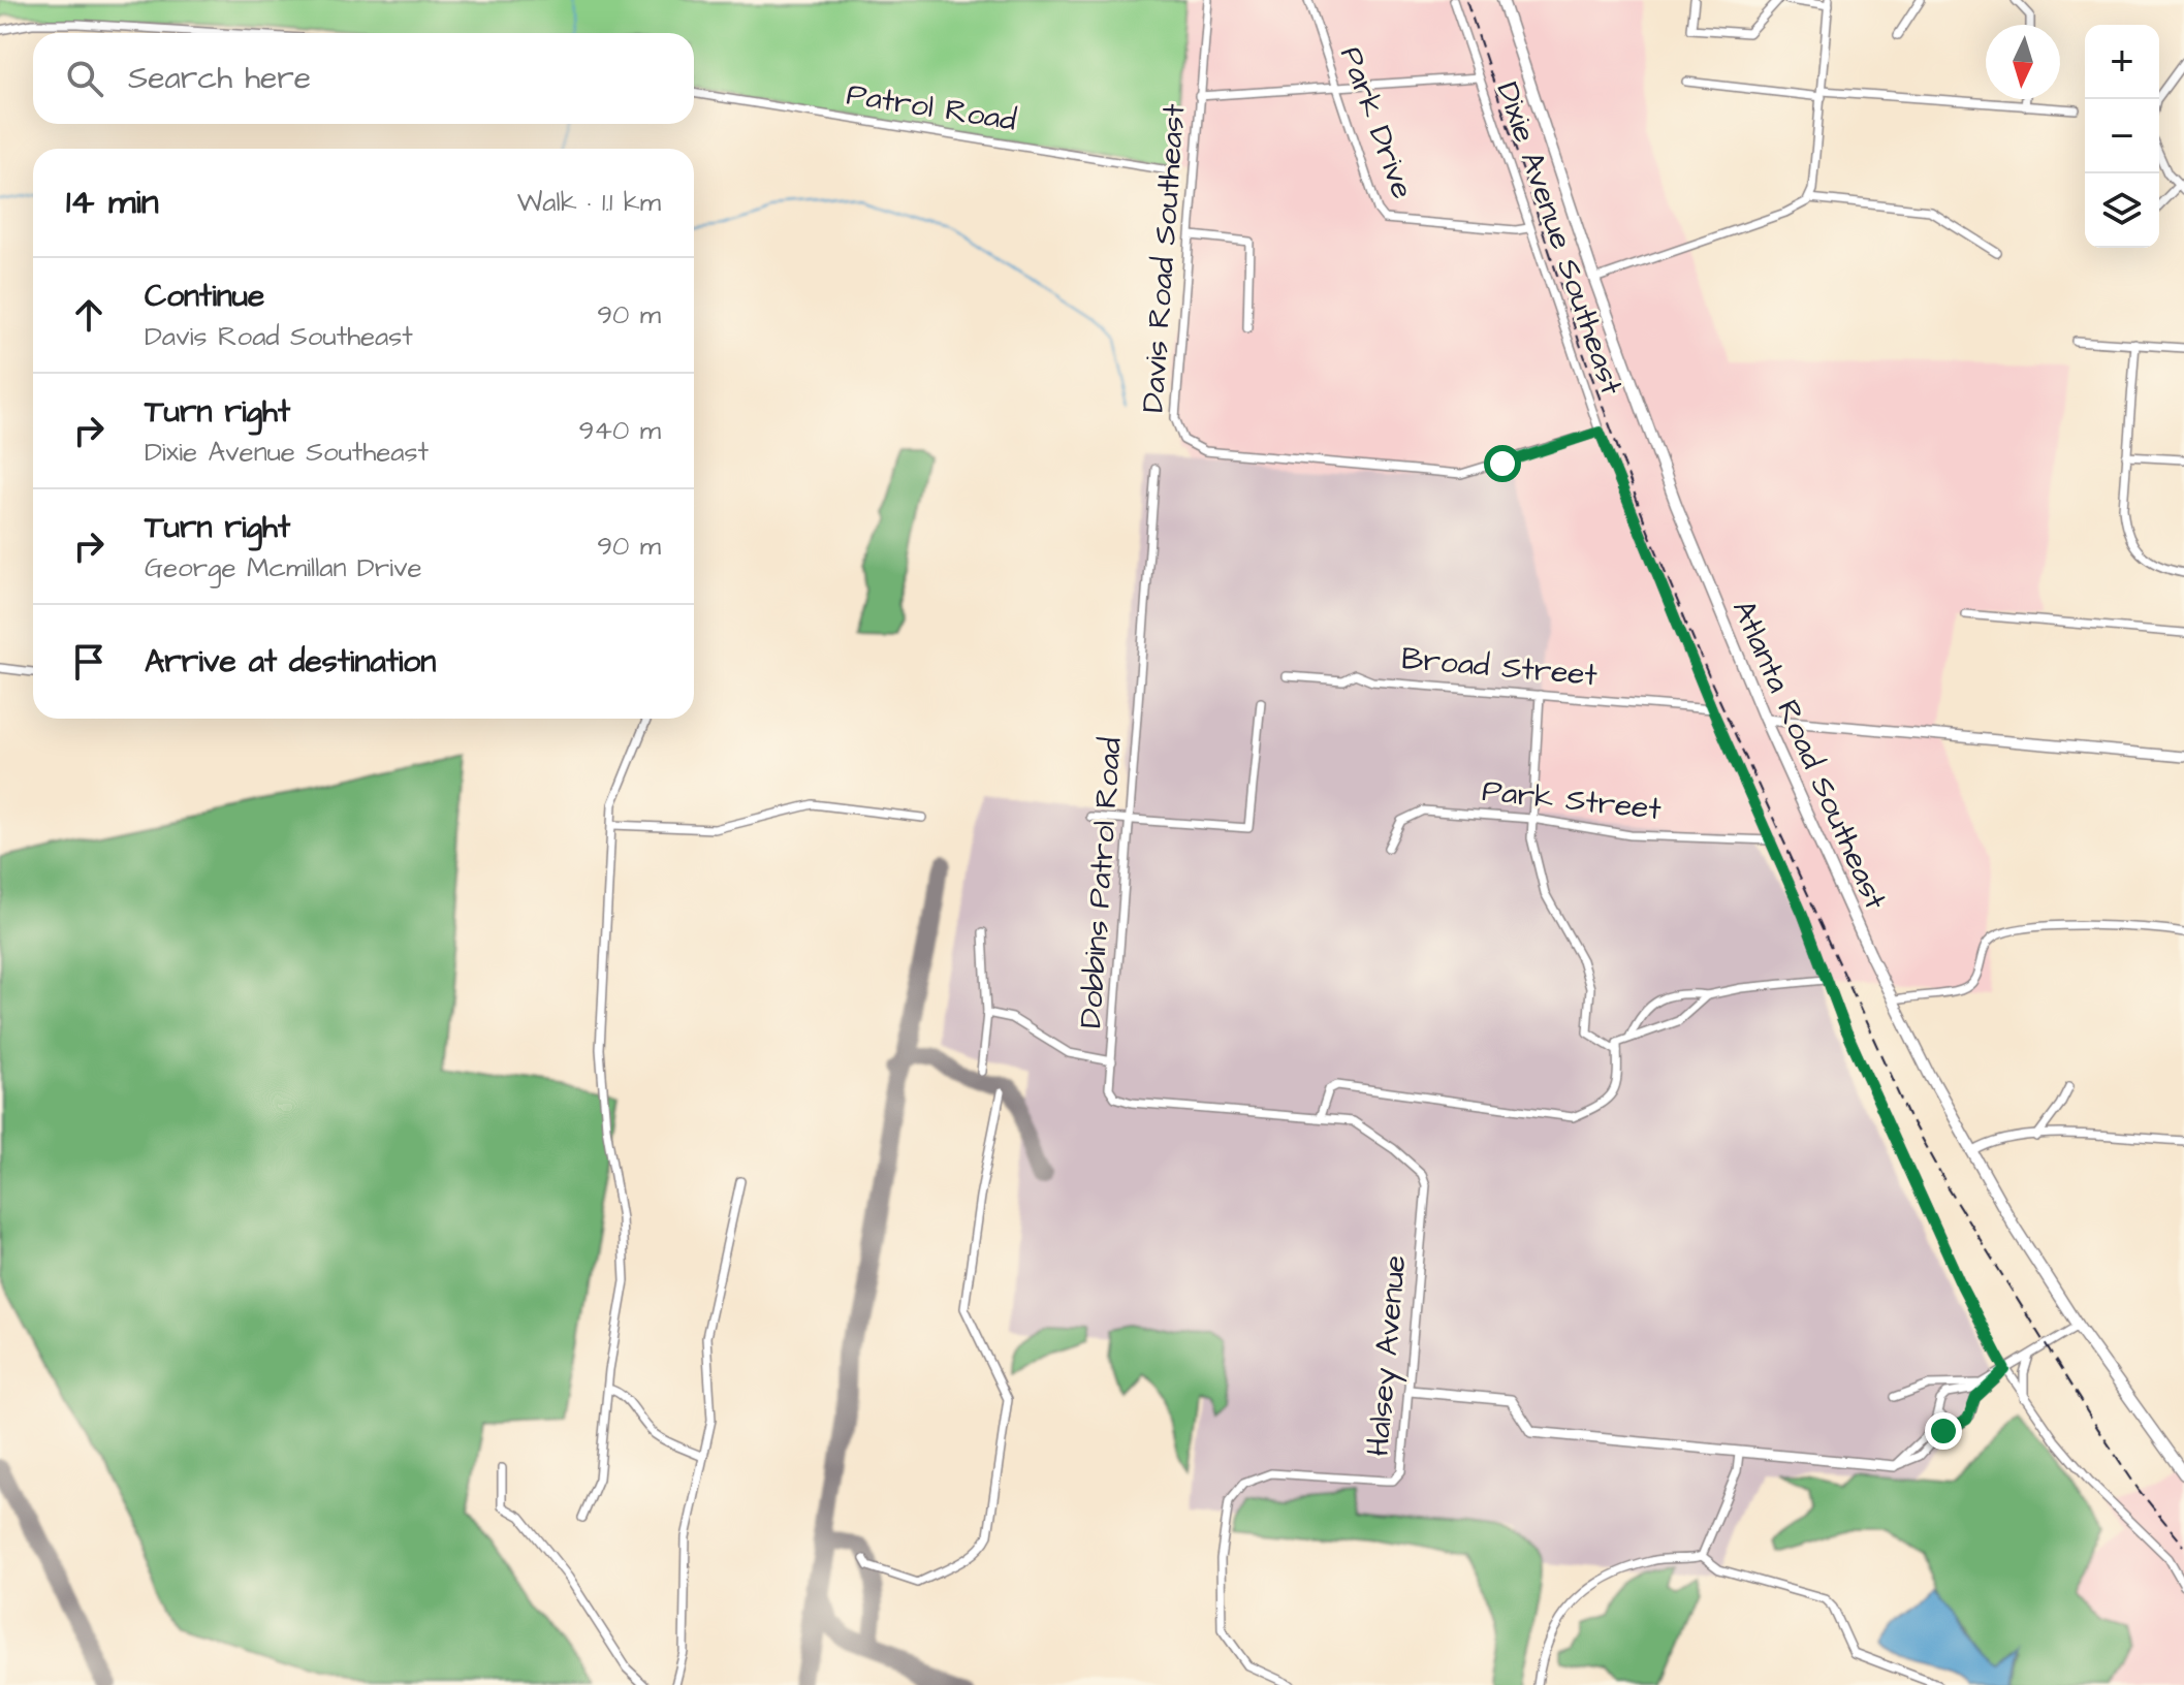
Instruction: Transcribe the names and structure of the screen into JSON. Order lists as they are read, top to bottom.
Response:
{
  "streets": {
    "main road": ["Atlanta Road Southeast"],
    "street": [
      "Patrol Road",
      "Park Drive",
      "Dixie Avenue Southeast",
      "Davis Road Southeast",
      "Broad Street",
      "Park Street",
      "Dobbins Patrol Road",
      "Halsey Avenue"
    ]
  },
  "crossings": [
    ["Park Drive", "Dixie Avenue Southeast"],
    ["Dixie Avenue Southeast", "Davis Road Southeast"],
    ["Dixie Avenue Southeast", "Broad Street"],
    ["Dixie Avenue Southeast", "Park Street"],
    ["Dobbins Patrol Road", "Halsey Avenue"]
  ],
  "north": "bottom",
  "page": {
    "map_buttons": ["+", "−"],
    "search": "Search here",
    "heading": ["14 min", "Walk · 1.1 km"],
    "list": [
      ["Continue", "Davis Road Southeast", "90 m"],
      ["Turn right", "Dixie Avenue Southeast", "940 m"],
      ["Turn right", "George Mcmillan Drive", "90 m"],
      "Arrive at destination"
    ]
  }
}
